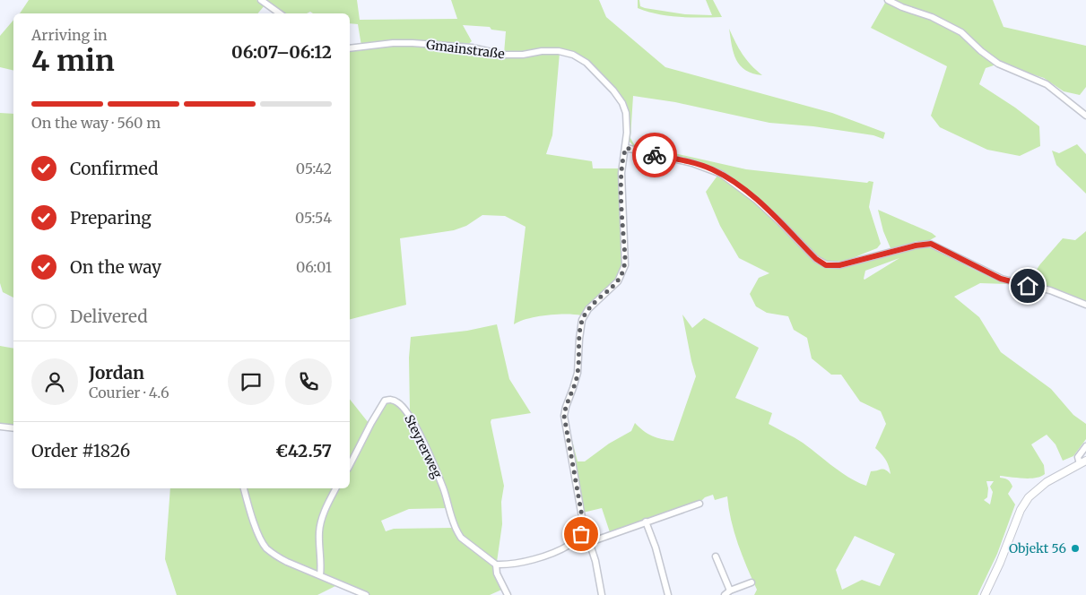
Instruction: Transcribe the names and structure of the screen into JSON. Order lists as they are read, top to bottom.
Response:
{
  "streets": {
    "street": ["Gmainstraße", "Steyrerweg"]
  },
  "places": ["Objekt 56"],
  "page": {
    "heading": ["4 min", "Arriving in", "06:07–06:12"],
    "panel": [
      "Jordan",
      "Courier · 4.6",
      "Order #1826",
      "€42.57"
    ],
    "bar": "On the way · 560 m",
    "list": [
      ["Confirmed", "05:42"],
      ["Preparing", "05:54"],
      ["On the way", "06:01"],
      "Delivered"
    ]
  }
}
